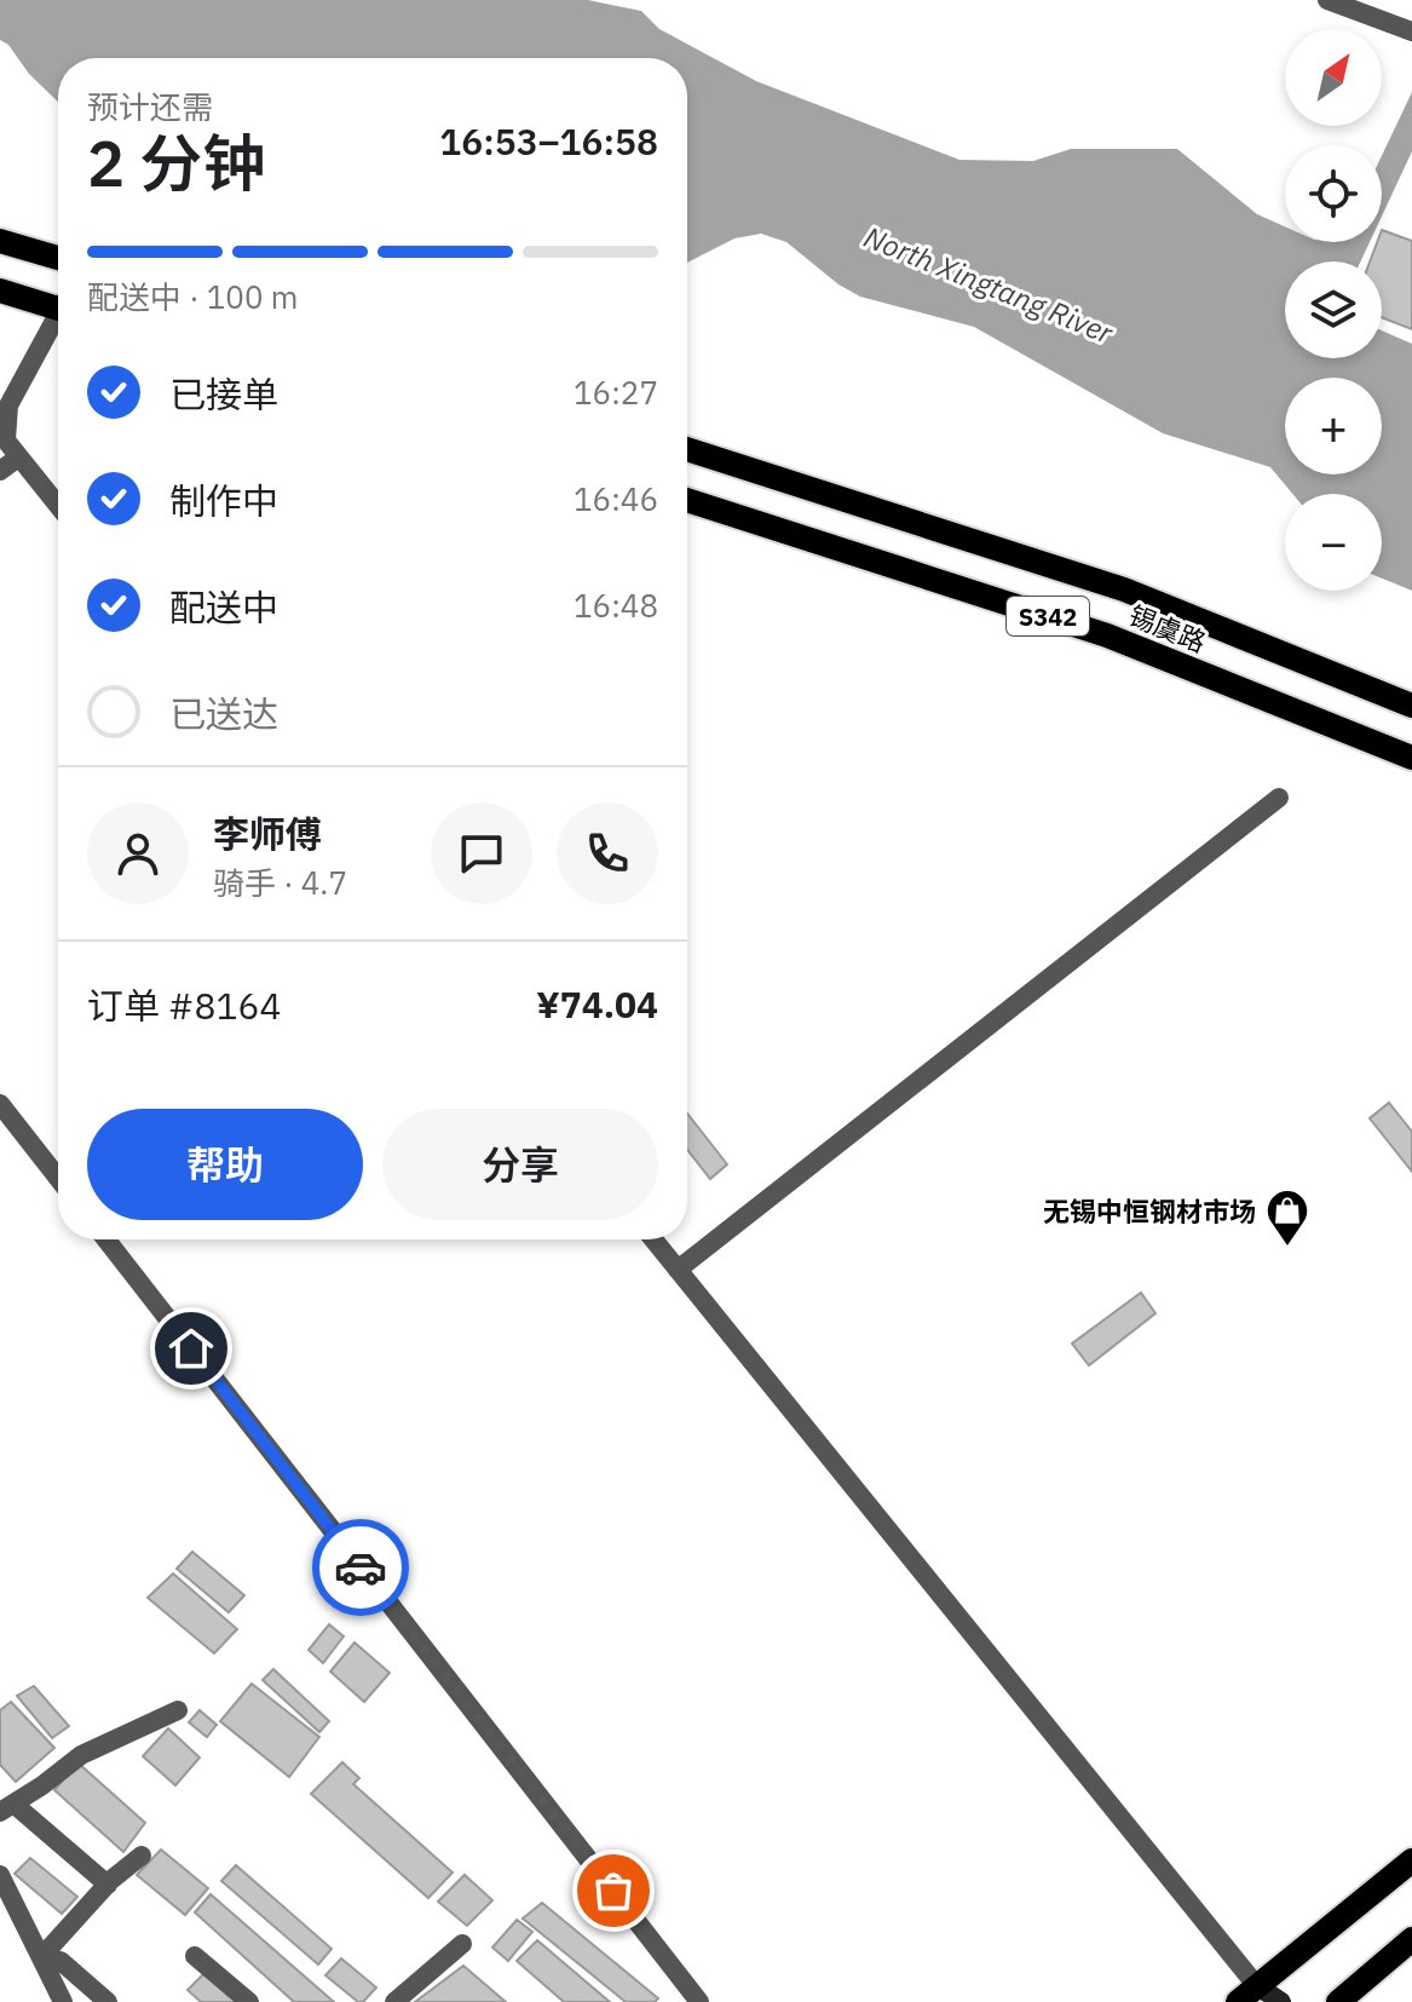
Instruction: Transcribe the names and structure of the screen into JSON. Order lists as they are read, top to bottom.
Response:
{
  "streets": {
    "main road": ["S342", "锡虞路"]
  },
  "water": ["North Xingtang River"],
  "places": {
    "shop": ["无锡中恒钢材市场"]
  },
  "north": "top right",
  "page": {
    "map_buttons": ["+", "−"],
    "heading": ["2 分钟", "预计还需", "16:53–16:58"],
    "panel": [
      "李师傅",
      "骑手 · 4.7",
      "订单 #8164",
      "¥74.04"
    ],
    "bar": "配送中 · 100 m",
    "list": [
      ["已接单", "16:27"],
      ["制作中", "16:46"],
      ["配送中", "16:48"],
      "已送达"
    ],
    "buttons": ["帮助", "分享"]
  }
}
